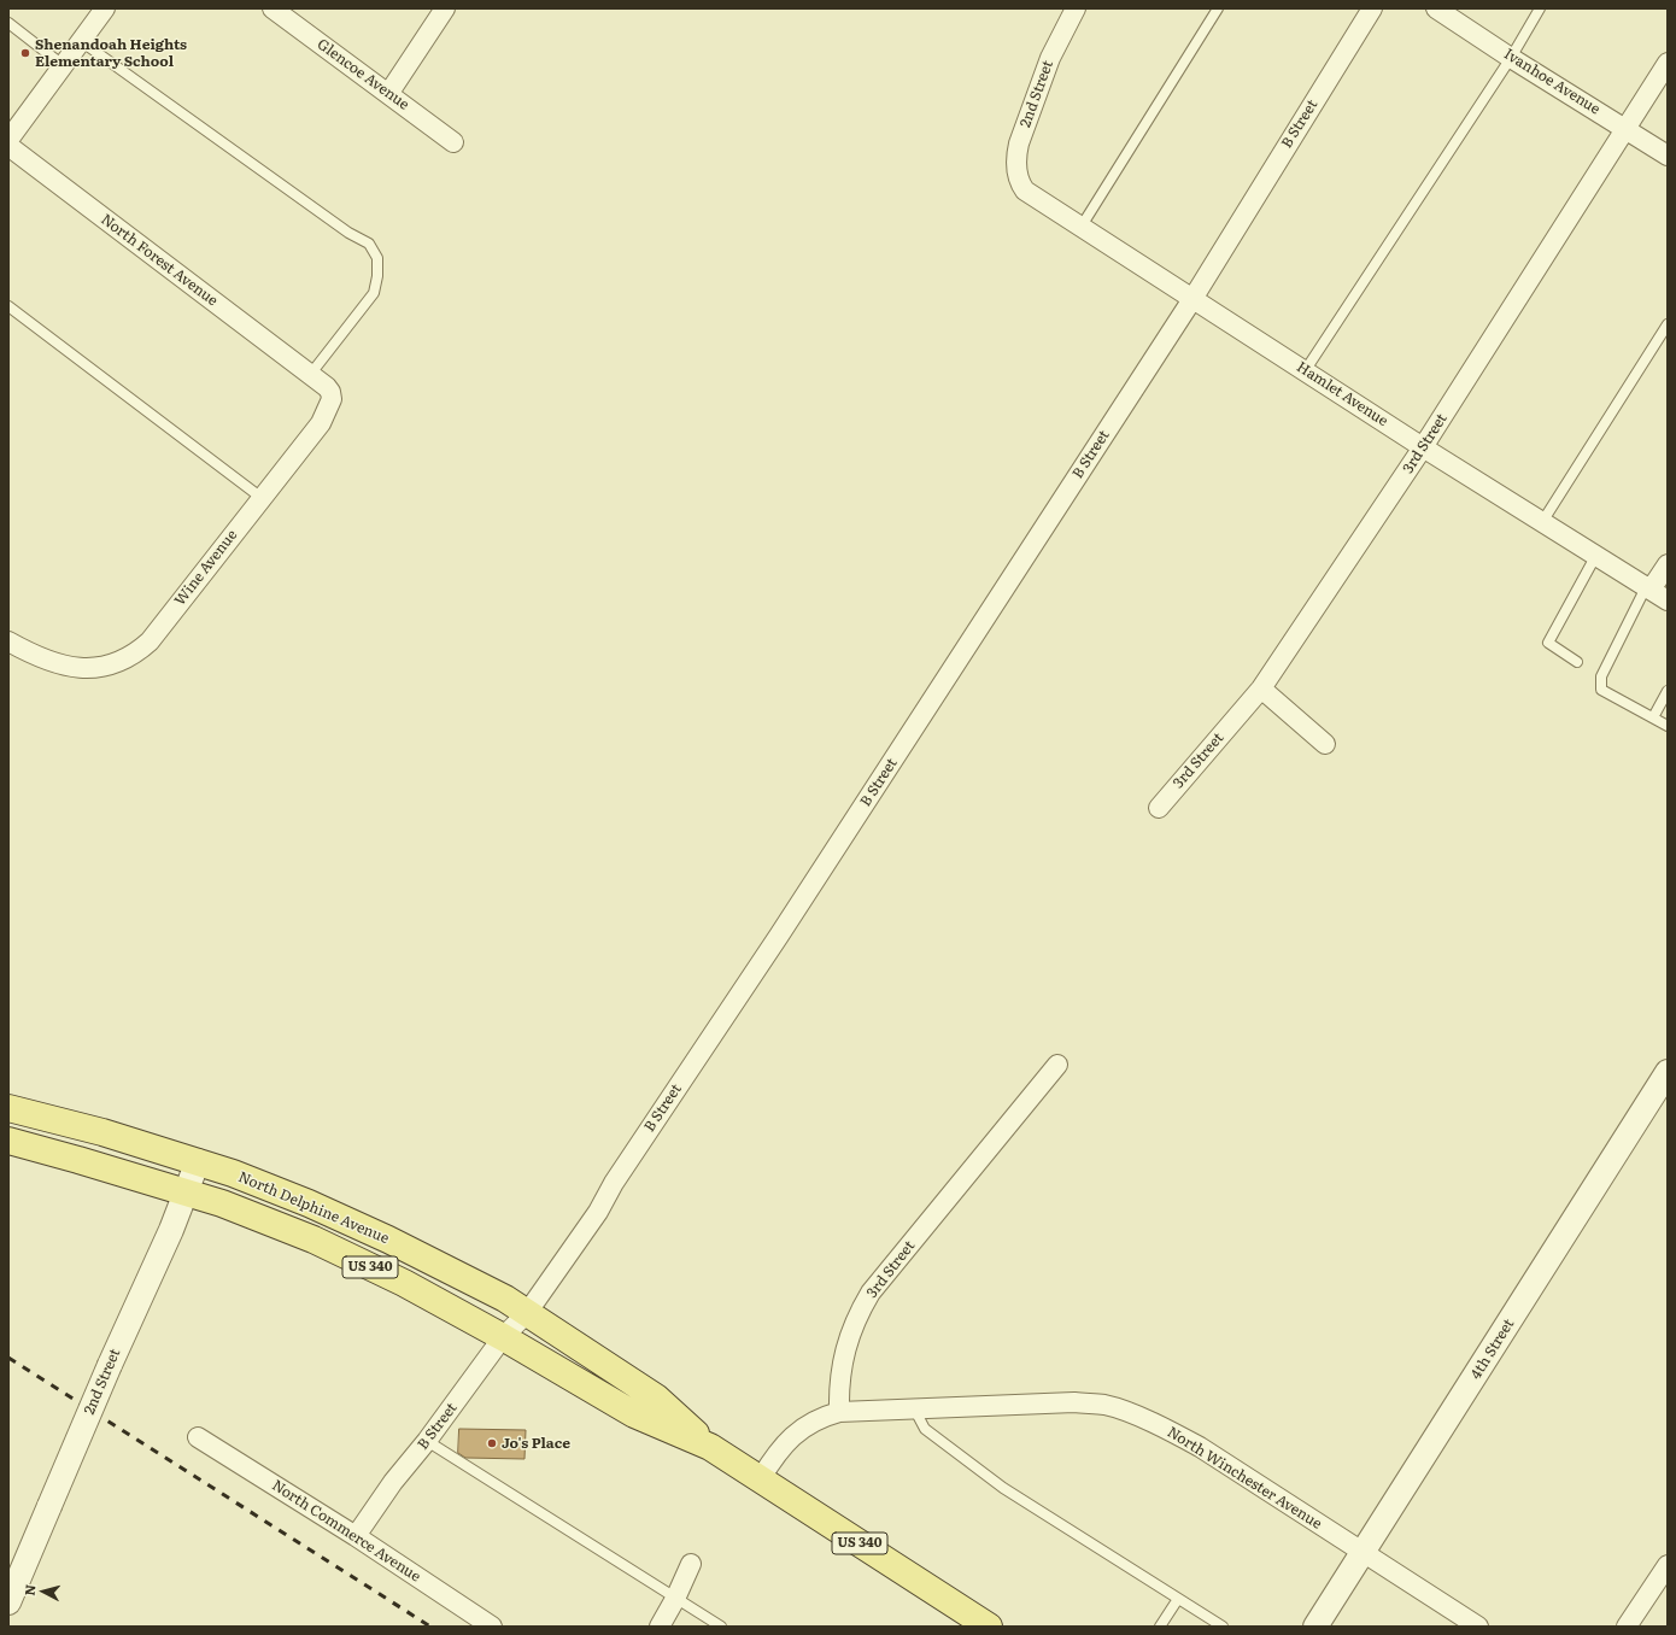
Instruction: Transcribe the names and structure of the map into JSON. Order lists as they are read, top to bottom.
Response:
{
  "streets": {
    "main road": ["North Delphine Avenue", "US 340"],
    "street": [
      "Glencoe Avenue",
      "Ivanhoe Avenue",
      "2nd Street",
      "B Street",
      "North Forest Avenue",
      "Hamlet Avenue",
      "3rd Street",
      "Wine Avenue",
      "4th Street",
      "North Winchester Avenue",
      "North Commerce Avenue"
    ]
  },
  "crossings": [
    ["Ivanhoe Avenue", "3rd Street"],
    ["2nd Street", "Hamlet Avenue"],
    ["2nd Street", "North Delphine Avenue"],
    ["B Street", "Hamlet Avenue"],
    ["B Street", "North Delphine Avenue"],
    ["B Street", "North Commerce Avenue"],
    ["North Forest Avenue", "Wine Avenue"],
    ["Hamlet Avenue", "3rd Street"],
    ["3rd Street", "North Winchester Avenue"],
    ["4th Street", "North Winchester Avenue"]
  ],
  "places": ["Shenandoah Heights Elementary School", "Jo's Place"],
  "north": "left"
}
